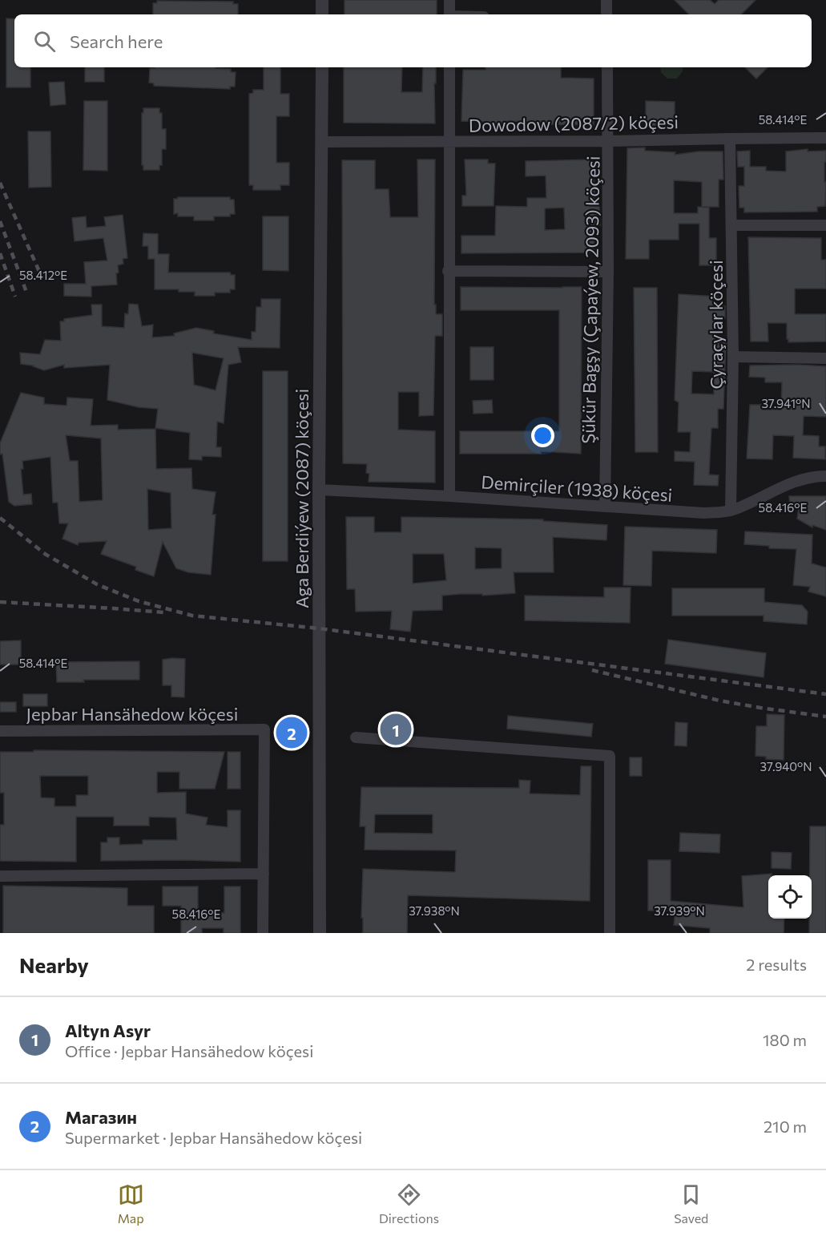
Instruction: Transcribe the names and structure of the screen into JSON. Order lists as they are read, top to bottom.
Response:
{
  "streets": {
    "street": [
      "Dowodow (2087/2) köçesi",
      "Şükür Bagşy (Çapaýew, 2093) köçesi",
      "Çyraçylar köçesi",
      "Demirçiler (1938) köçesi",
      "Aga Berdiýew (2087) köçesi",
      "Jepbar Hansähedow köçesi"
    ]
  },
  "crossings": [
    ["Dowodow (2087/2) köçesi", "Şükür Bagşy (Çapaýew, 2093) köçesi"],
    ["Dowodow (2087/2) köçesi", "Çyraçylar köçesi"],
    ["Dowodow (2087/2) köçesi", "Aga Berdiýew (2087) köçesi"],
    ["Şükür Bagşy (Çapaýew, 2093) köçesi", "Demirçiler (1938) köçesi"],
    ["Çyraçylar köçesi", "Demirçiler (1938) köçesi"],
    ["Demirçiler (1938) köçesi", "Aga Berdiýew (2087) köçesi"]
  ],
  "page": {
    "search": "Search here",
    "pins": ["1", "2"],
    "heading": ["Nearby", "2 results"],
    "list": [
      {
        "mark": "1",
        "name": "Altyn Asyr",
        "note": "Office · Jepbar Hansähedow köçesi",
        "value": "180 m"
      },
      {
        "mark": "2",
        "name": "Магазин",
        "note": "Supermarket · Jepbar Hansähedow köçesi",
        "value": "210 m"
      }
    ],
    "nav": ["Map", "Directions", "Saved"]
  },
  "coordinates": [
    "58.414°E",
    "58.412°E",
    "37.941°N",
    "58.416°E",
    "37.940°N",
    "37.938°N",
    "37.939°N"
  ]
}
